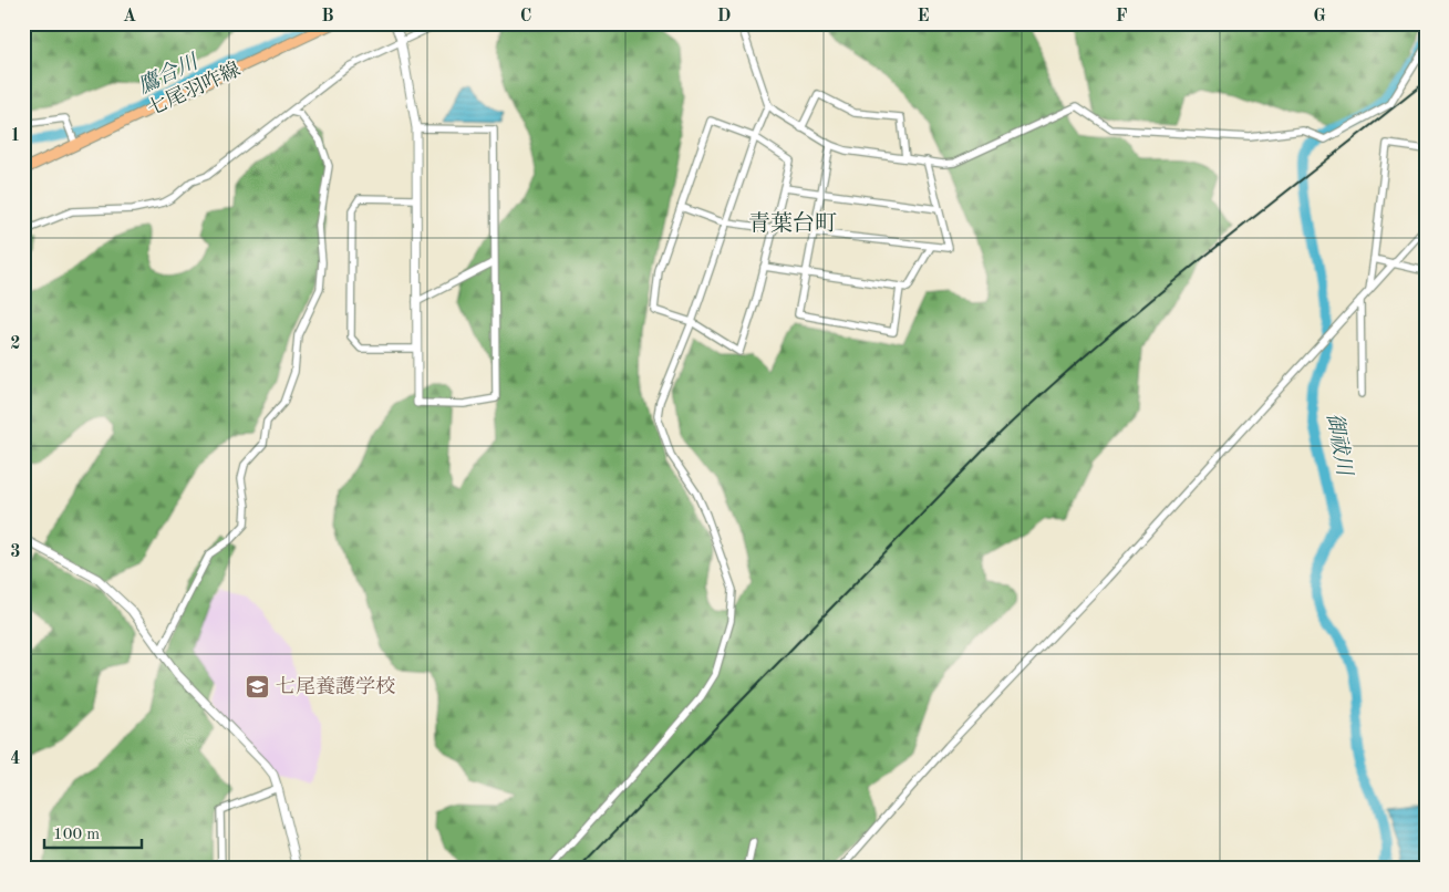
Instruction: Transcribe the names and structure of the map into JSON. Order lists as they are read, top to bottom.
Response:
{
  "streets": {
    "main road": ["七尾羽咋線"]
  },
  "districts": ["青葉台町"],
  "water": ["鷹合川", "御祓川"],
  "places": {
    "school or university": ["七尾養護学校"]
  },
  "scale_bar": "100 m",
  "grid": {
    "columns": [
      "A",
      "B",
      "C",
      "D",
      "E",
      "F",
      "G"
    ],
    "rows": [
      "1",
      "2",
      "3",
      "4"
    ]
  }
}
